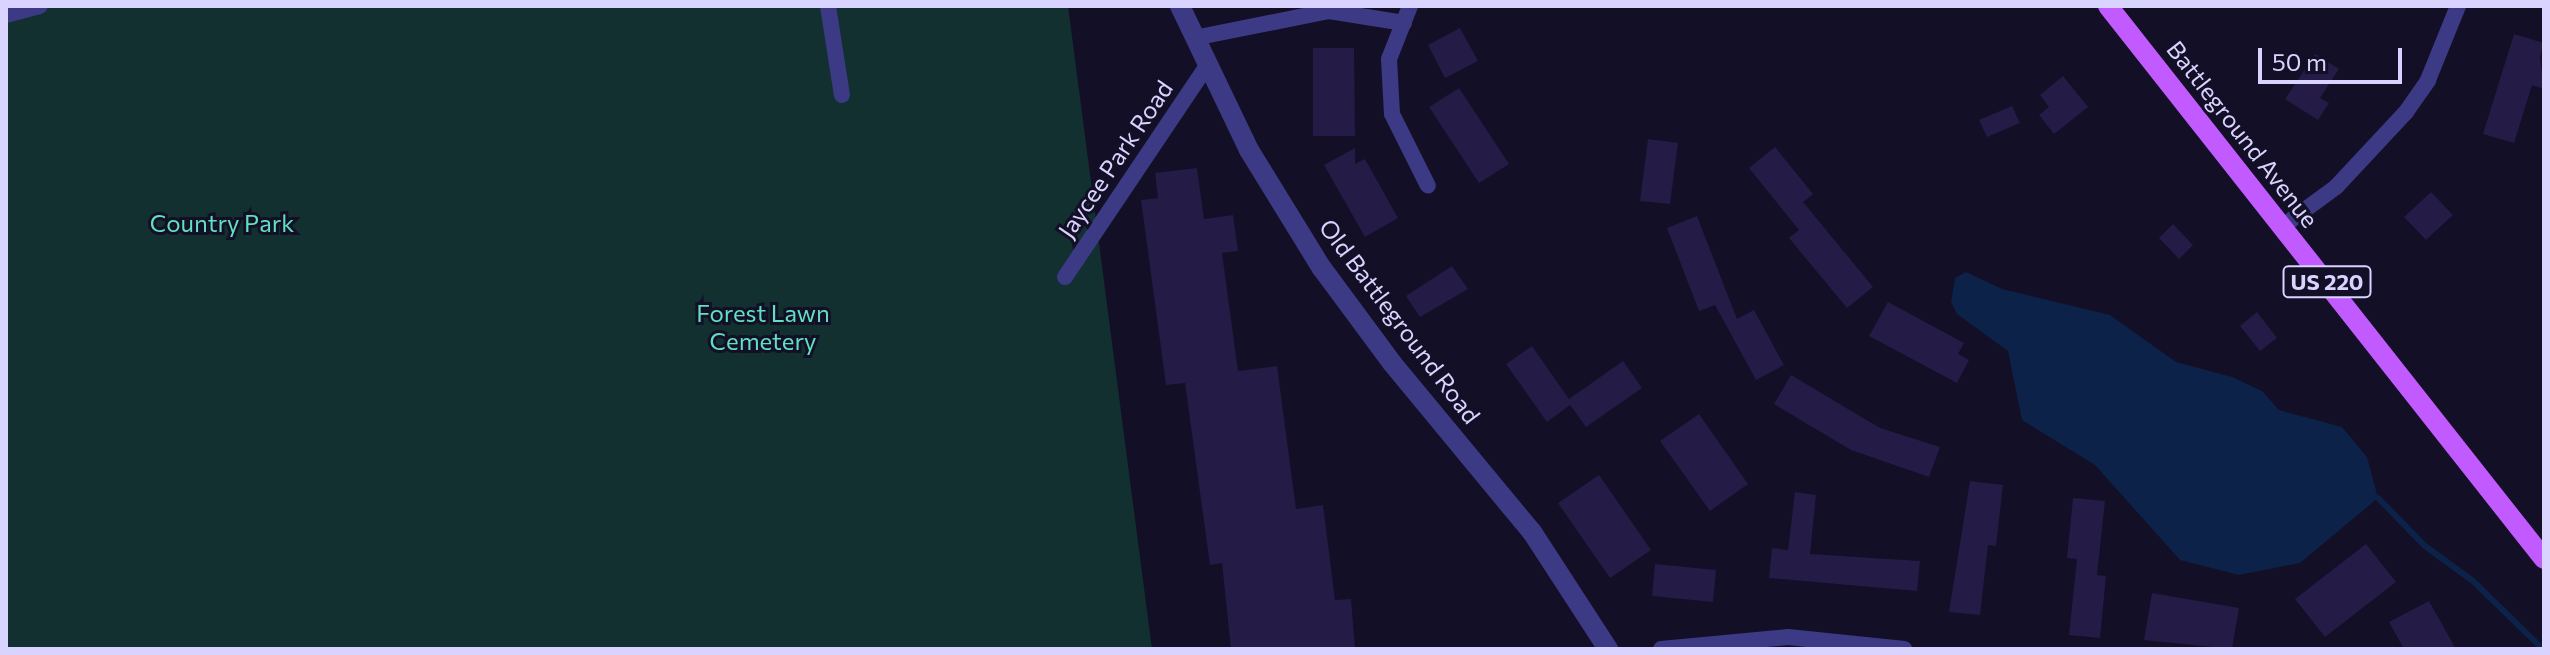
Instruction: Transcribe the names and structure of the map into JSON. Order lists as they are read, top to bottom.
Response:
{
  "streets": {
    "main road": ["Battleground Avenue", "US 220"],
    "street": ["Jaycee Park Road", "Old Battleground Road"]
  },
  "crossings": [
    ["Jaycee Park Road", "Old Battleground Road"]
  ],
  "parks": ["Country Park", "Forest Lawn Cemetery"],
  "scale_bar": "50 m"
}
